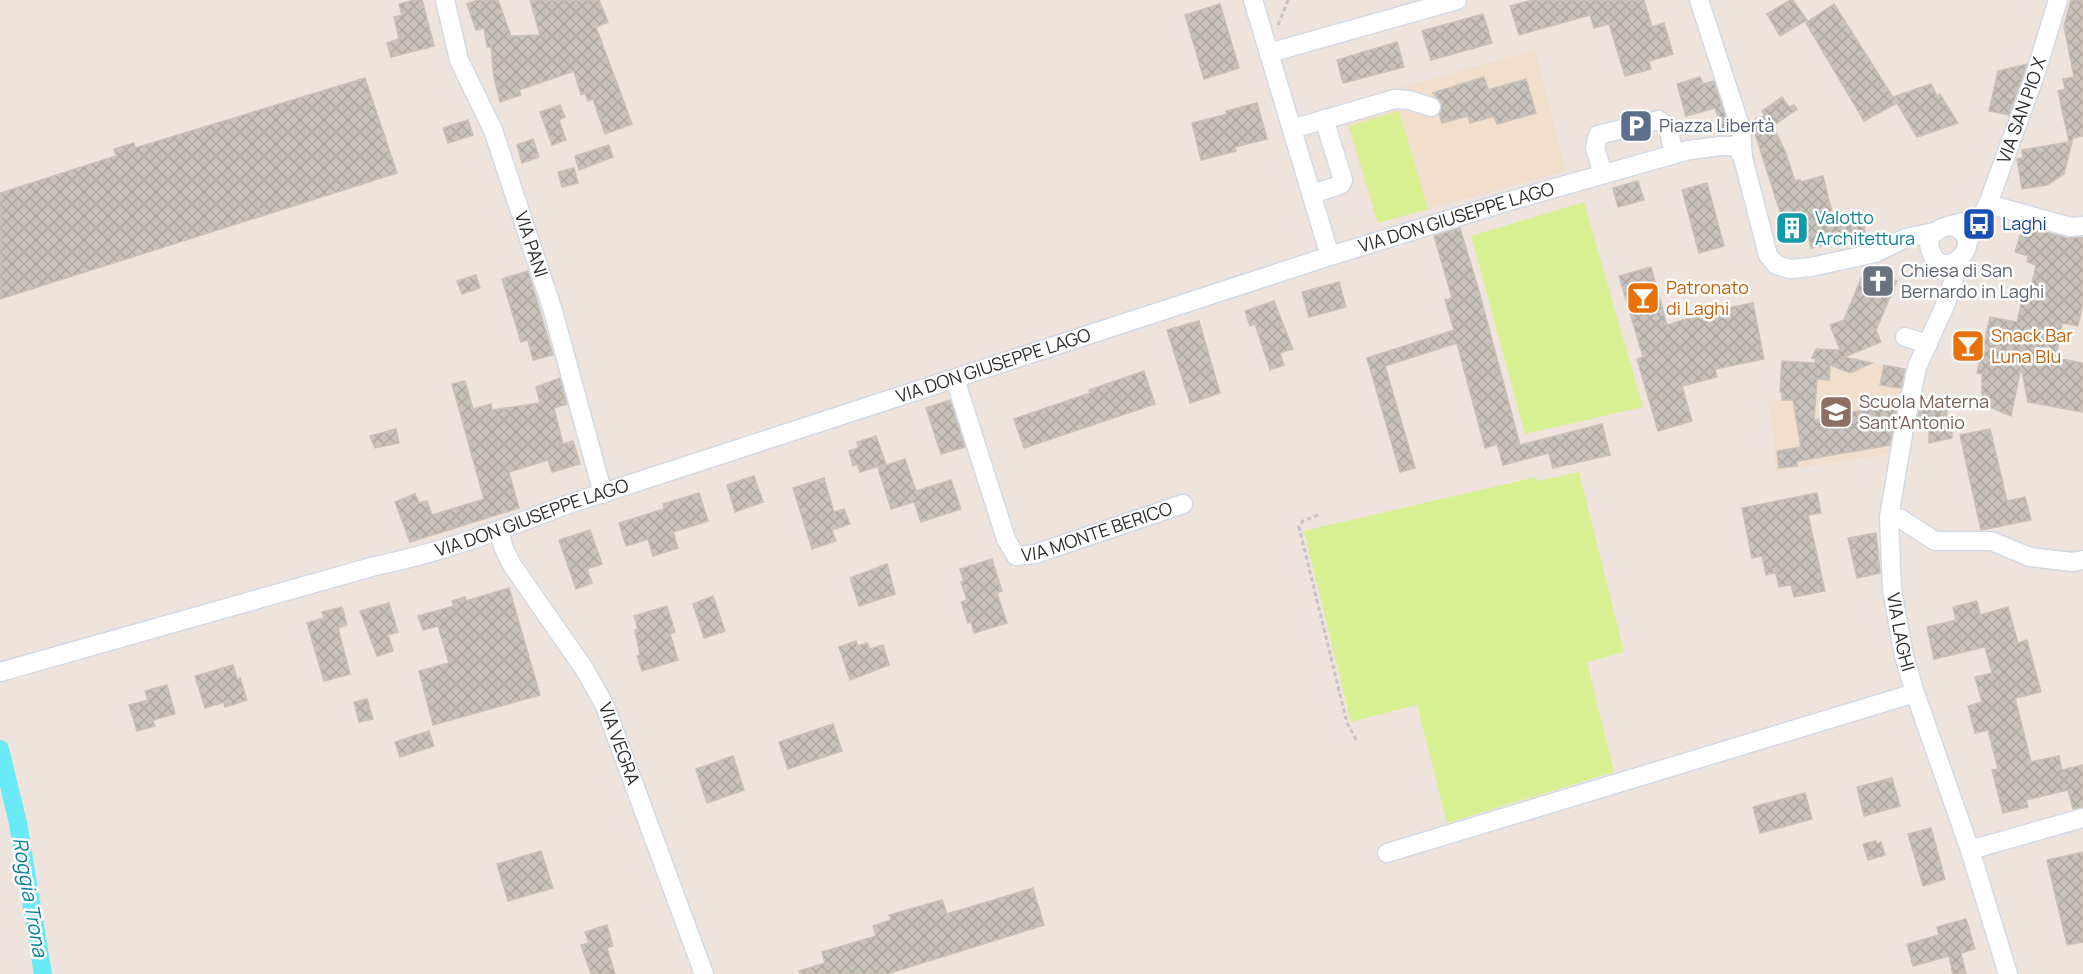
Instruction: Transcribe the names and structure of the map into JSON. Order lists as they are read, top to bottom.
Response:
{
  "streets": {
    "street": [
      "VIA SAN PIO X",
      "VIA DON GIUSEPPE LAGO",
      "VIA PANI",
      "VIA MONTE BERICO",
      "VIA LAGHI",
      "VIA VEGRA"
    ]
  },
  "crossings": [
    ["VIA SAN PIO X", "VIA LAGHI"],
    ["VIA DON GIUSEPPE LAGO", "VIA PANI"],
    ["VIA DON GIUSEPPE LAGO", "VIA MONTE BERICO"],
    ["VIA DON GIUSEPPE LAGO", "VIA VEGRA"]
  ],
  "water": ["Roggia Trona"],
  "places": {
    "parking": ["Piazza Libertà"],
    "bus stop": ["Laghi"],
    "building": ["Valotto Architettura"],
    "church": ["Chiesa di San Bernardo in Laghi"],
    "bar": ["Patronato di Laghi", "Snack Bar Luna Blu"],
    "school or university": ["Scuola Materna Sant'Antonio"]
  }
}
